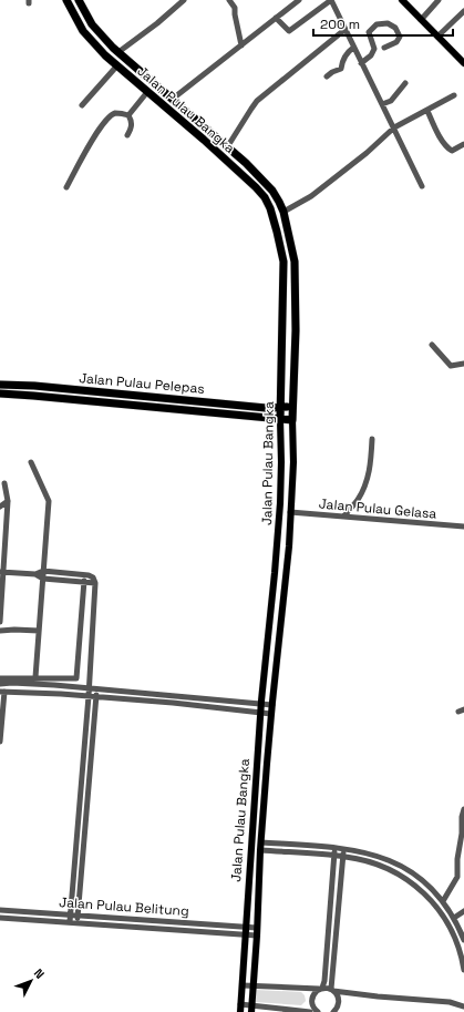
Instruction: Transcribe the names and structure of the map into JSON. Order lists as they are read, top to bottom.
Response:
{
  "streets": {
    "highway": ["Jalan Pulau Bangka", "Jalan Pulau Pelepas"],
    "street": ["Jalan Pulau Gelasa", "Jalan Pulau Belitung"]
  },
  "crossings": [
    ["Jalan Pulau Bangka", "Jalan Pulau Pelepas"],
    ["Jalan Pulau Bangka", "Jalan Pulau Gelasa"],
    ["Jalan Pulau Bangka", "Jalan Pulau Belitung"]
  ],
  "scale_bar": "200 m",
  "north": "top right"
}
